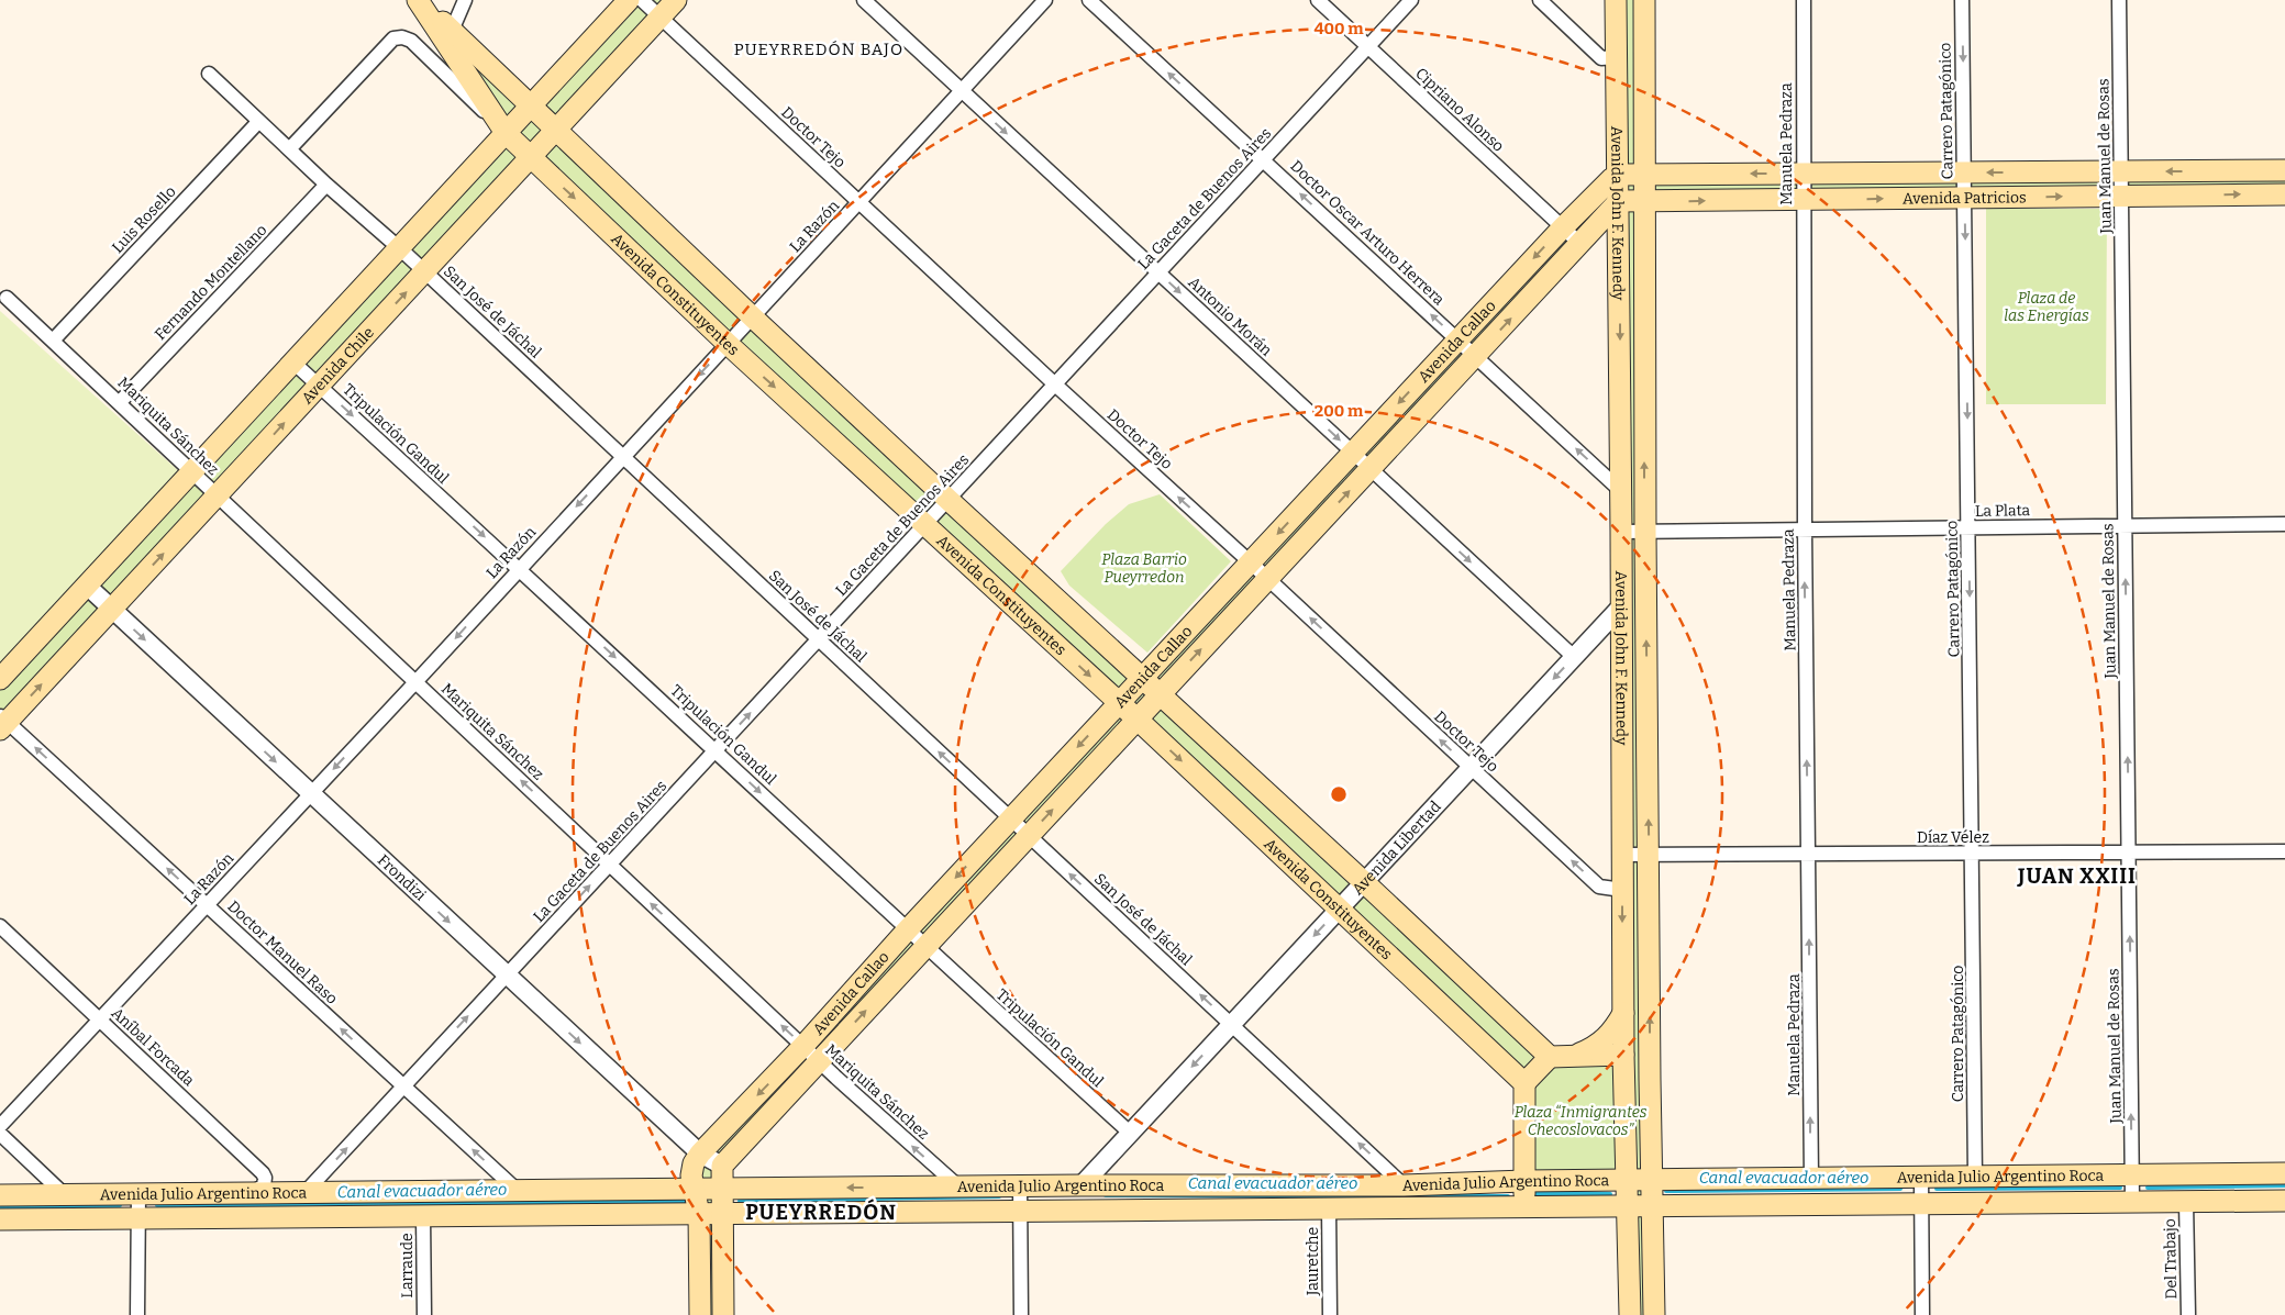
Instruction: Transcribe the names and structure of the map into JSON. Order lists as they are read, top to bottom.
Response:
{
  "streets": {
    "main road": [
      "Avenida Patricios",
      "Avenida John F. Kennedy",
      "Avenida Constituyentes",
      "Avenida Callao",
      "Avenida Chile",
      "Avenida Julio Argentino Roca"
    ],
    "street": [
      "Cipriano Alonso",
      "Carrero Patagónico",
      "Doctor Tejo",
      "Manuela Pedraza",
      "Juan Manuel de Rosas",
      "La Gaceta de Buenos Aires",
      "Luis Rosello",
      "La Razón",
      "Doctor Oscar Arturo Herrera",
      "Fernando Montellano",
      "San José de Jáchal",
      "Antonio Morán",
      "Mariquita Sánchez",
      "Tripulación Gandul",
      "La Plata",
      "Díaz Vélez",
      "Avenida Libertad",
      "Frondizi",
      "Doctor Manuel Raso",
      "Aníbal Forcada",
      "Del Trabajo",
      "Jauretche",
      "Larraude"
    ]
  },
  "crossings": [
    ["Cipriano Alonso", "La Gaceta de Buenos Aires"],
    ["Cipriano Alonso", "Avenida Callao"],
    ["Carrero Patagónico", "Avenida Patricios"],
    ["Carrero Patagónico", "La Plata"],
    ["Carrero Patagónico", "Díaz Vélez"],
    ["Carrero Patagónico", "Avenida Julio Argentino Roca"],
    ["Doctor Tejo", "La Gaceta de Buenos Aires"],
    ["Doctor Tejo", "Avenida John F. Kennedy"],
    ["Doctor Tejo", "La Razón"],
    ["Doctor Tejo", "Avenida Callao"],
    ["Doctor Tejo", "Avenida Chile"],
    ["Doctor Tejo", "Avenida Libertad"],
    ["Manuela Pedraza", "Avenida Patricios"],
    ["Manuela Pedraza", "La Plata"],
    ["Manuela Pedraza", "Díaz Vélez"],
    ["Manuela Pedraza", "Avenida Julio Argentino Roca"],
    ["Juan Manuel de Rosas", "Avenida Patricios"],
    ["Juan Manuel de Rosas", "La Plata"],
    ["Juan Manuel de Rosas", "Díaz Vélez"],
    ["Juan Manuel de Rosas", "Avenida Julio Argentino Roca"],
    ["Avenida Patricios", "Avenida John F. Kennedy"],
    ["La Gaceta de Buenos Aires", "Doctor Oscar Arturo Herrera"],
    ["La Gaceta de Buenos Aires", "Avenida Constituyentes"],
    ["La Gaceta de Buenos Aires", "San José de Jáchal"],
    ["La Gaceta de Buenos Aires", "Antonio Morán"],
    ["La Gaceta de Buenos Aires", "Mariquita Sánchez"],
    ["La Gaceta de Buenos Aires", "Tripulación Gandul"],
    ["La Gaceta de Buenos Aires", "Frondizi"],
    ["La Gaceta de Buenos Aires", "Doctor Manuel Raso"],
    ["La Gaceta de Buenos Aires", "Avenida Julio Argentino Roca"],
    ["Avenida John F. Kennedy", "Doctor Oscar Arturo Herrera"],
    ["Avenida John F. Kennedy", "Avenida Callao"],
    ["Avenida John F. Kennedy", "La Plata"],
    ["Avenida John F. Kennedy", "Díaz Vélez"],
    ["Avenida John F. Kennedy", "Avenida Libertad"],
    ["Avenida John F. Kennedy", "Avenida Julio Argentino Roca"],
    ["Luis Rosello", "San José de Jáchal"],
    ["Luis Rosello", "Mariquita Sánchez"],
    ["La Razón", "Avenida Constituyentes"],
    ["La Razón", "San José de Jáchal"],
    ["La Razón", "Antonio Morán"],
    ["La Razón", "Mariquita Sánchez"],
    ["La Razón", "Tripulación Gandul"],
    ["La Razón", "Frondizi"],
    ["La Razón", "Doctor Manuel Raso"],
    ["La Razón", "Aníbal Forcada"],
    ["Doctor Oscar Arturo Herrera", "Avenida Callao"],
    ["Fernando Montellano", "San José de Jáchal"],
    ["Fernando Montellano", "Mariquita Sánchez"],
    ["Avenida Constituyentes", "Avenida Callao"],
    ["Avenida Constituyentes", "Avenida Chile"],
    ["Avenida Constituyentes", "Avenida Libertad"],
    ["San José de Jáchal", "Avenida Callao"],
    ["San José de Jáchal", "Avenida Chile"],
    ["San José de Jáchal", "Avenida Libertad"],
    ["San José de Jáchal", "Avenida Julio Argentino Roca"],
    ["Antonio Morán", "Avenida Callao"],
    ["Antonio Morán", "Avenida Libertad"],
    ["Avenida Callao", "Mariquita Sánchez"],
    ["Avenida Callao", "Tripulación Gandul"],
    ["Avenida Callao", "Frondizi"],
    ["Avenida Callao", "Avenida Julio Argentino Roca"],
    ["Avenida Chile", "Mariquita Sánchez"],
    ["Avenida Chile", "Tripulación Gandul"],
    ["Avenida Chile", "Frondizi"],
    ["Avenida Chile", "Doctor Manuel Raso"],
    ["Mariquita Sánchez", "Avenida Julio Argentino Roca"],
    ["Tripulación Gandul", "Avenida Libertad"],
    ["Avenida Libertad", "Avenida Julio Argentino Roca"],
    ["Doctor Manuel Raso", "Avenida Julio Argentino Roca"],
    ["Aníbal Forcada", "Avenida Julio Argentino Roca"],
    ["Avenida Julio Argentino Roca", "Del Trabajo"],
    ["Avenida Julio Argentino Roca", "Jauretche"],
    ["Avenida Julio Argentino Roca", "Larraude"]
  ],
  "one_way": [
    "Carrero Patagónico",
    "Doctor Tejo",
    "Manuela Pedraza",
    "Juan Manuel de Rosas",
    "La Gaceta de Buenos Aires",
    "La Razón",
    "Doctor Oscar Arturo Herrera",
    "San José de Jáchal",
    "Antonio Morán",
    "Mariquita Sánchez",
    "Tripulación Gandul",
    "Avenida Libertad",
    "Frondizi",
    "Doctor Manuel Raso"
  ],
  "districts": ["PUEYRREDÓN BAJO", "JUAN XXIII", "PUEYRREDÓN"],
  "water": ["Canal evacuador aéreo"],
  "parks": ["Plaza de las Energías", "Plaza Barrio Pueyrredon", "Plaza “Inmigrantes Checoslovacos”"],
  "rings": ["400 m", "200 m"]
}
